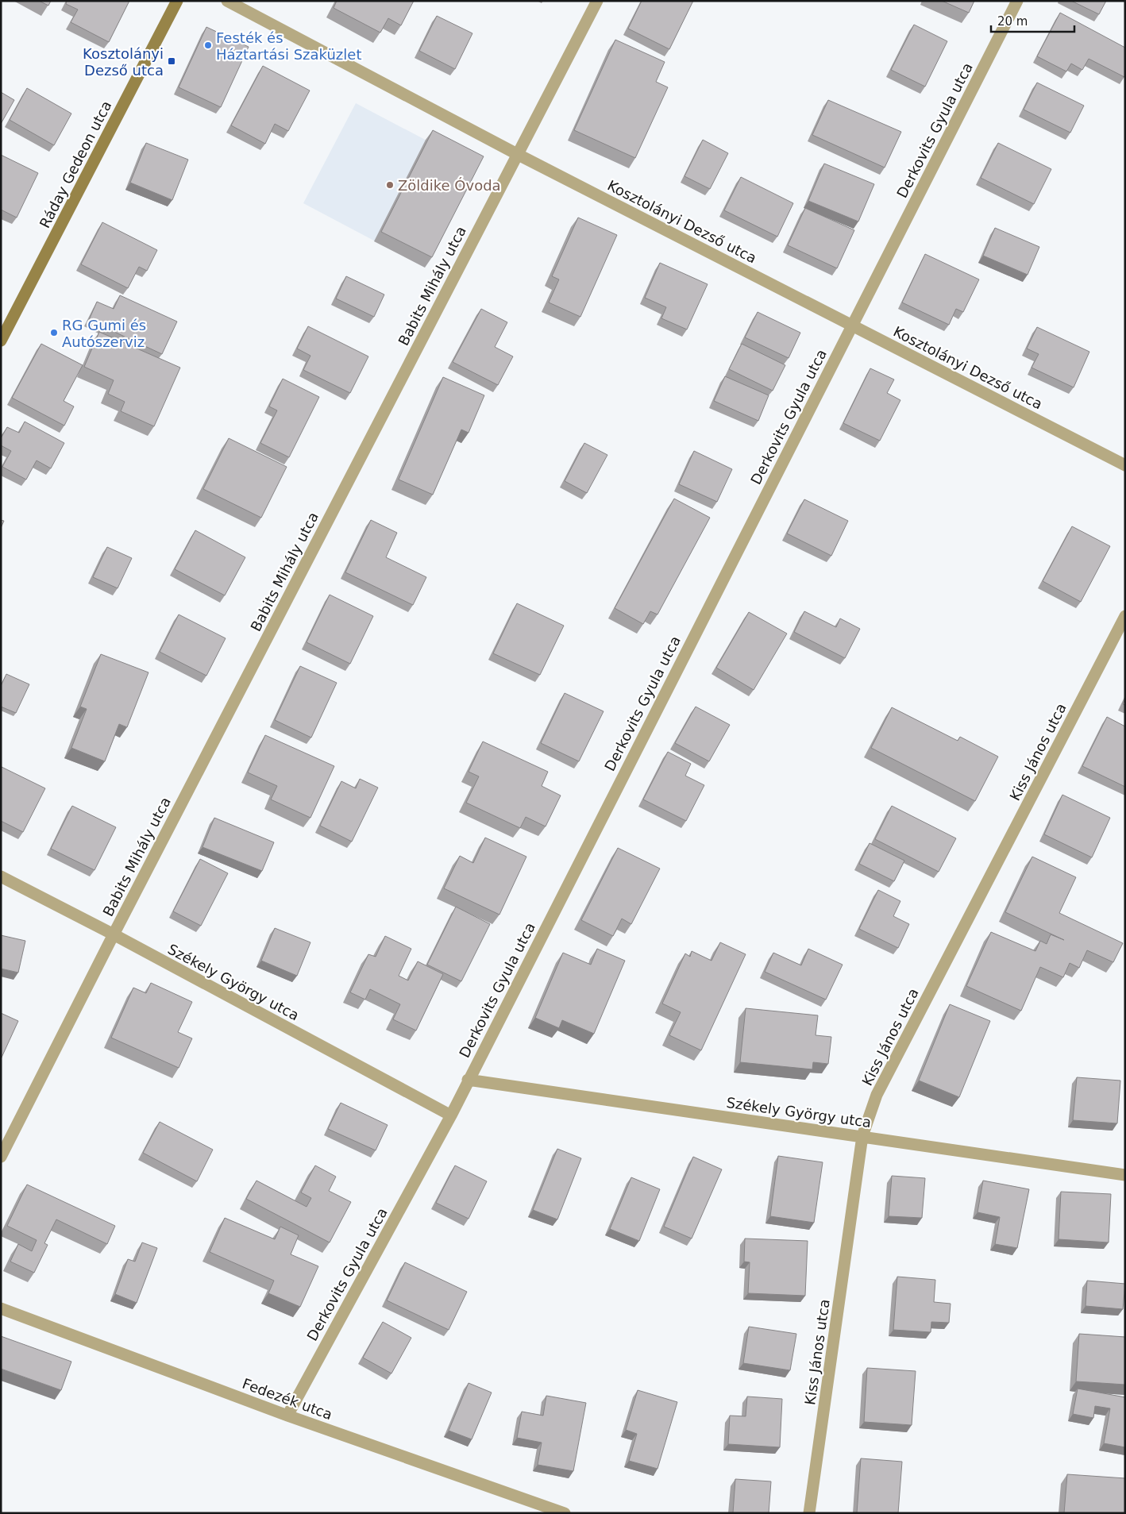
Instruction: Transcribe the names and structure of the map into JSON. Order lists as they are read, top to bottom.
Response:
{
  "streets": {
    "main road": ["Ráday Gedeon utca"],
    "street": [
      "Derkovits Gyula utca",
      "Kosztolányi Dezső utca",
      "Babits Mihály utca",
      "Kiss János utca",
      "Székely György utca",
      "Fedezék utca"
    ]
  },
  "crossings": [
    ["Derkovits Gyula utca", "Kosztolányi Dezső utca"],
    ["Derkovits Gyula utca", "Székely György utca"],
    ["Derkovits Gyula utca", "Fedezék utca"],
    ["Kosztolányi Dezső utca", "Babits Mihály utca"],
    ["Babits Mihály utca", "Székely György utca"],
    ["Kiss János utca", "Székely György utca"]
  ],
  "places": {
    "other": ["Festék és Háztartási Szaküzlet", "Zöldike Óvoda", "RG Gumi és Autószerviz"],
    "transit": ["Kosztolányi Dezső utca"]
  },
  "scale_bar": "20 m"
}
